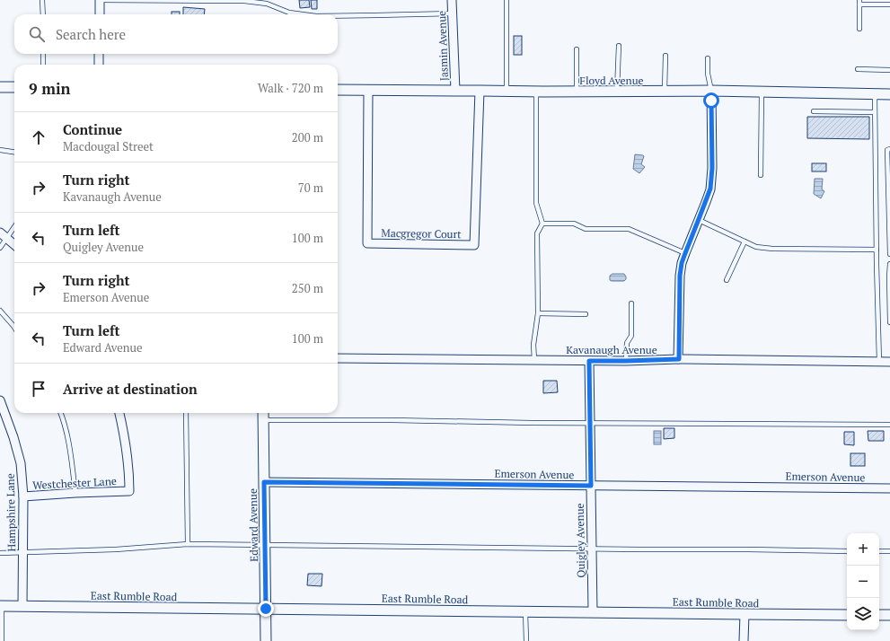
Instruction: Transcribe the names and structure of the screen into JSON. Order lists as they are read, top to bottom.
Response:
{
  "streets": {
    "street": [
      "Jasmin Avenue",
      "Floyd Avenue",
      "Macgregor Court",
      "Kavanaugh Avenue",
      "Emerson Avenue",
      "Westchester Lane",
      "Hampshire Lane",
      "Edward Avenue",
      "Quigley Avenue",
      "East Rumble Road"
    ]
  },
  "crossings": [
    ["Jasmin Avenue", "Floyd Avenue"],
    ["Floyd Avenue", "Macgregor Court"],
    ["Kavanaugh Avenue", "Quigley Avenue"],
    ["Emerson Avenue", "Edward Avenue"],
    ["Emerson Avenue", "Quigley Avenue"],
    ["Westchester Lane", "Hampshire Lane"],
    ["Hampshire Lane", "East Rumble Road"],
    ["Edward Avenue", "East Rumble Road"],
    ["Quigley Avenue", "East Rumble Road"]
  ],
  "page": {
    "search": "Search here",
    "heading": ["9 min", "Walk · 720 m"],
    "list": [
      ["Continue", "Macdougal Street", "200 m"],
      ["Turn right", "Kavanaugh Avenue", "70 m"],
      ["Turn left", "Quigley Avenue", "100 m"],
      ["Turn right", "Emerson Avenue", "250 m"],
      ["Turn left", "Edward Avenue", "100 m"],
      "Arrive at destination"
    ],
    "map_buttons": ["+", "−"]
  }
}
